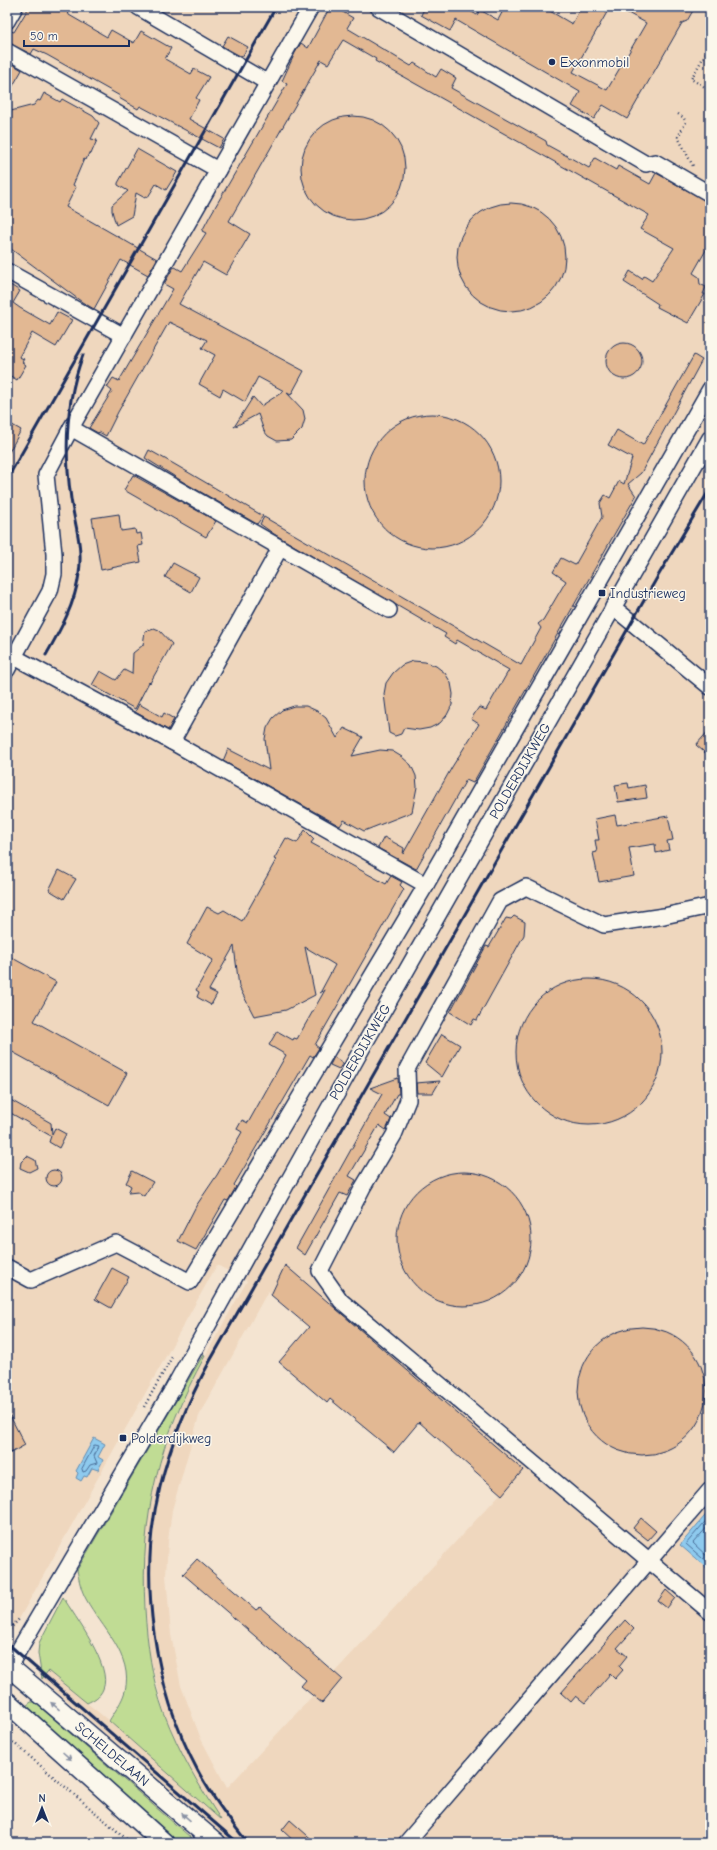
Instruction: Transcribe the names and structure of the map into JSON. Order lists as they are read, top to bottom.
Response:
{
  "streets": {
    "main road": ["SCHELDELAAN"],
    "street": ["POLDERDIJKWEG"]
  },
  "crossings": [
    ["POLDERDIJKWEG", "SCHELDELAAN"]
  ],
  "places": {
    "other": ["Exxonmobil"],
    "transit": ["Industrieweg", "Polderdijkweg"]
  },
  "scale_bar": "50 m",
  "north": "top"
}
